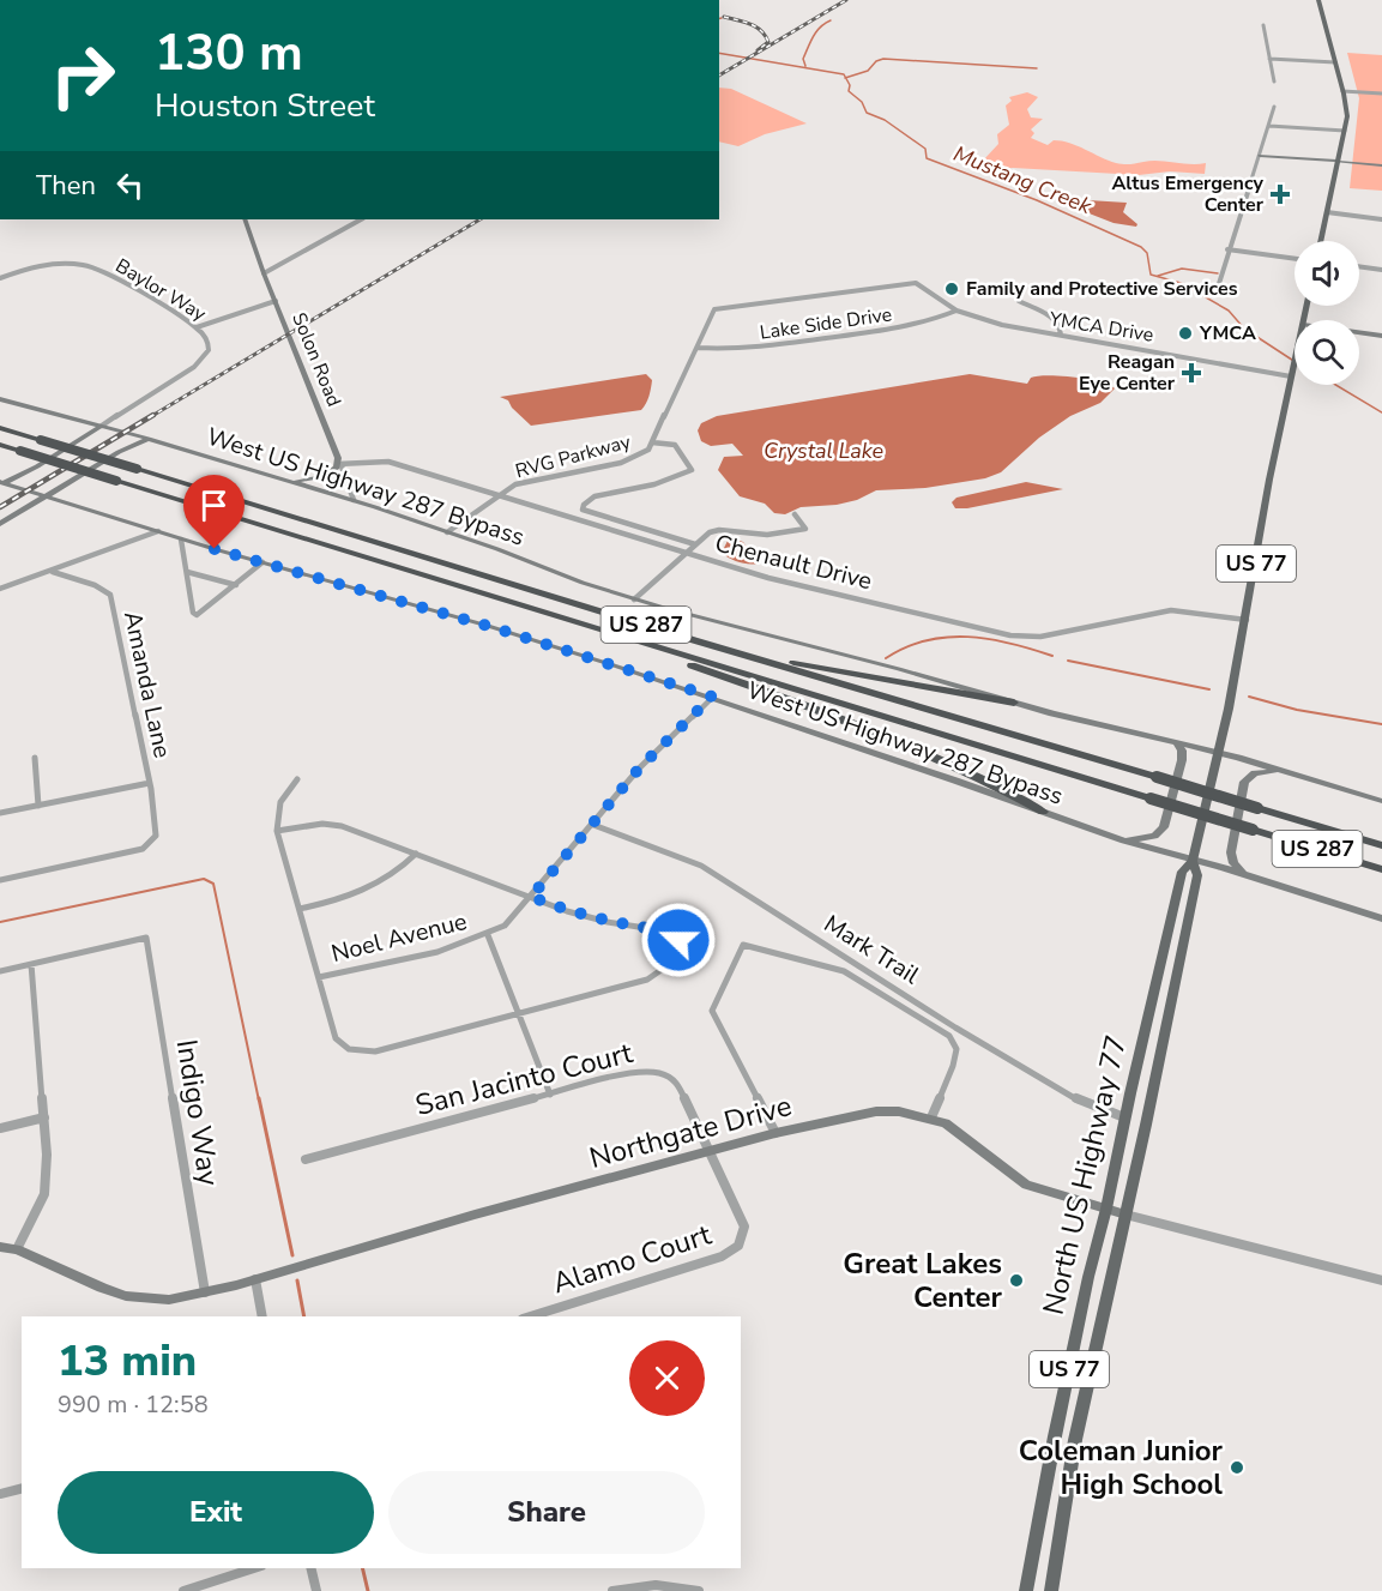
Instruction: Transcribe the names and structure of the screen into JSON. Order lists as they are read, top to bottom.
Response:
{
  "streets": {
    "highway": ["US 287"],
    "main road": [
      "Solon Road",
      "West US Highway 287 Bypass",
      "US 77",
      "Northgate Drive",
      "North US Highway 77"
    ],
    "street": [
      "Baylor Way",
      "Lake Side Drive",
      "YMCA Drive",
      "RVG Parkway",
      "Chenault Drive",
      "Amanda Lane",
      "Noel Avenue",
      "Mark Trail",
      "San Jacinto Court",
      "Indigo Way",
      "Alamo Court"
    ]
  },
  "crossings": [
    ["Baylor Way", "West US Highway 287 Bypass"],
    ["Lake Side Drive", "YMCA Drive"],
    ["Lake Side Drive", "RVG Parkway"],
    ["YMCA Drive", "RVG Parkway"],
    ["YMCA Drive", "North US Highway 77"],
    ["Solon Road", "Chenault Drive"],
    ["RVG Parkway", "West US Highway 287 Bypass"],
    ["RVG Parkway", "Chenault Drive"],
    ["West US Highway 287 Bypass", "North US Highway 77"],
    ["Chenault Drive", "North US Highway 77"],
    ["Mark Trail", "North US Highway 77"],
    ["San Jacinto Court", "Northgate Drive"],
    ["San Jacinto Court", "Alamo Court"],
    ["Indigo Way", "Northgate Drive"],
    ["Northgate Drive", "North US Highway 77"],
    ["Northgate Drive", "Alamo Court"]
  ],
  "water": ["Mustang Creek", "Crystal Lake"],
  "places": {
    "health": ["Altus Emergency Center", "Reagan Eye Center"],
    "other": [
      "Family and Protective Services",
      "YMCA",
      "Great Lakes Center",
      "Coleman Junior High School"
    ]
  },
  "page": {
    "turn": ["130 m", "Houston Street"],
    "then": "Then",
    "heading": ["13 min", "990 m · 12:58"],
    "buttons": ["Exit", "Share"]
  }
}
